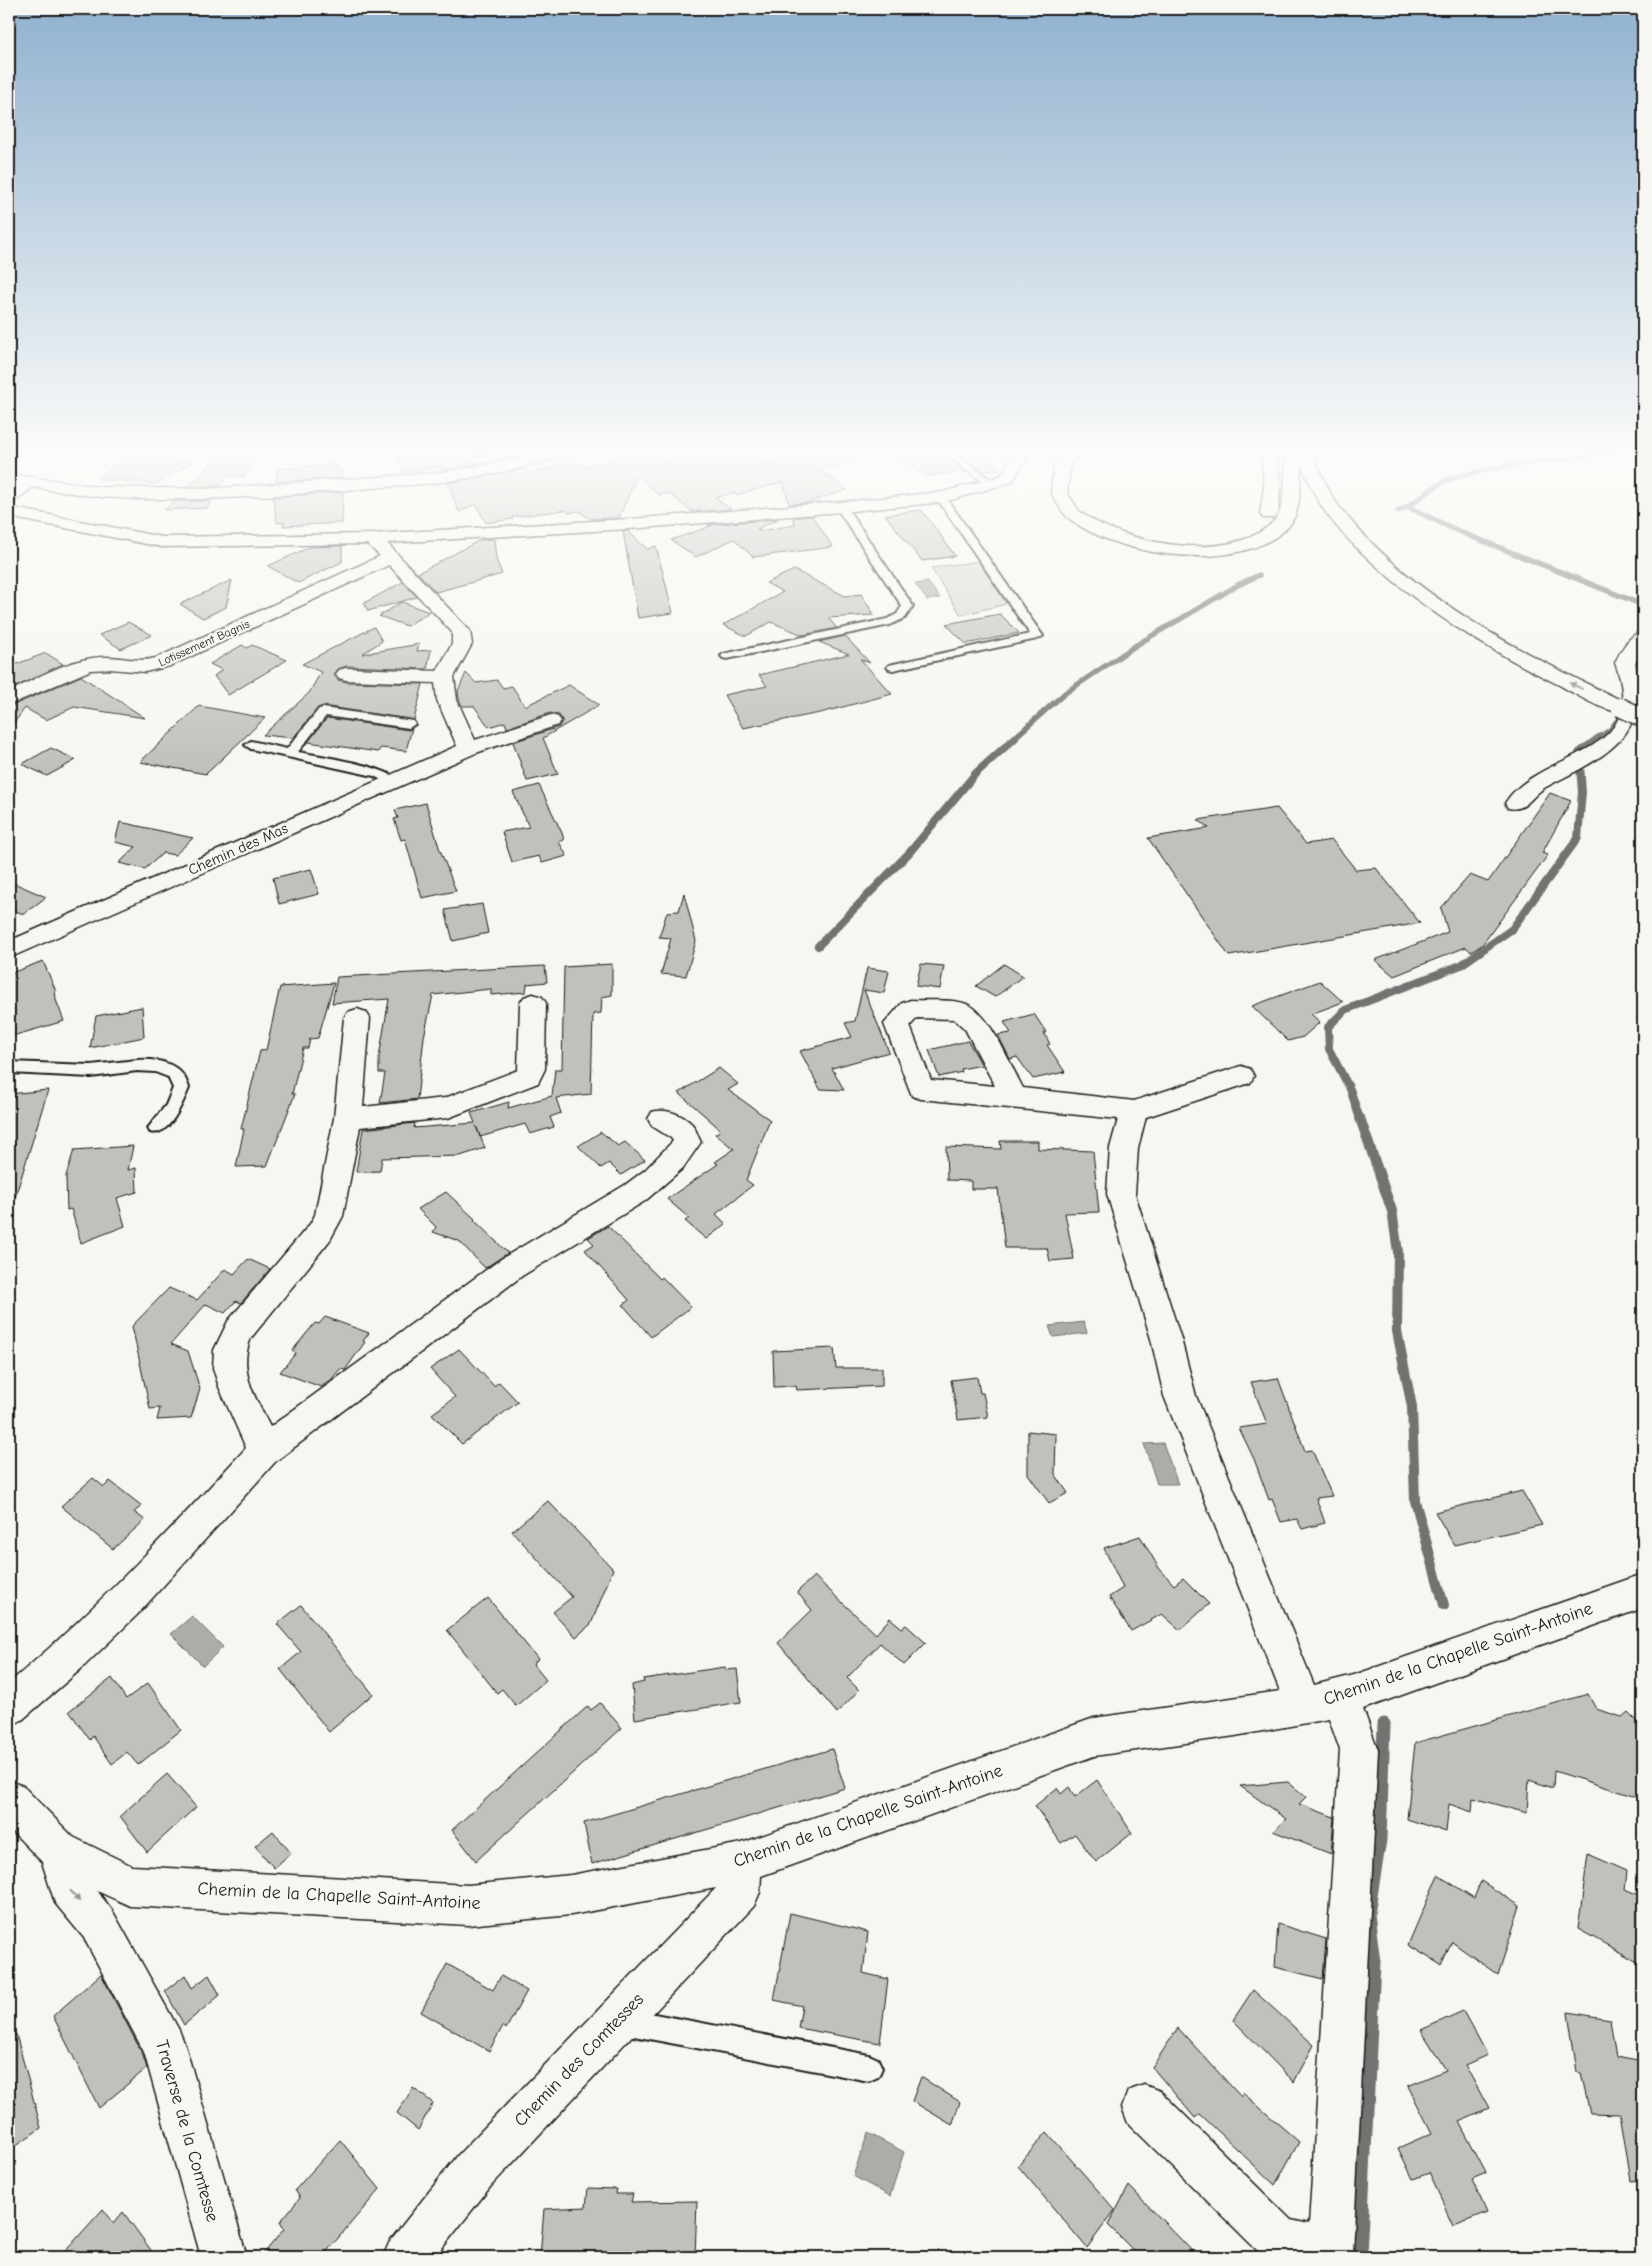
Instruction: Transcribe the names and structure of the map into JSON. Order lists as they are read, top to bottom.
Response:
{
  "streets": {
    "main road": [
      "Lotissement Bagnis",
      "Chemin des Mas",
      "Chemin de la Chapelle Saint-Antoine",
      "Chemin des Comtesses",
      "Traverse de la Comtesse"
    ]
  },
  "crossings": [
    ["Chemin de la Chapelle Saint-Antoine", "Chemin des Comtesses"],
    ["Chemin de la Chapelle Saint-Antoine", "Traverse de la Comtesse"]
  ],
  "one_way": ["Traverse de la Comtesse"]
}
